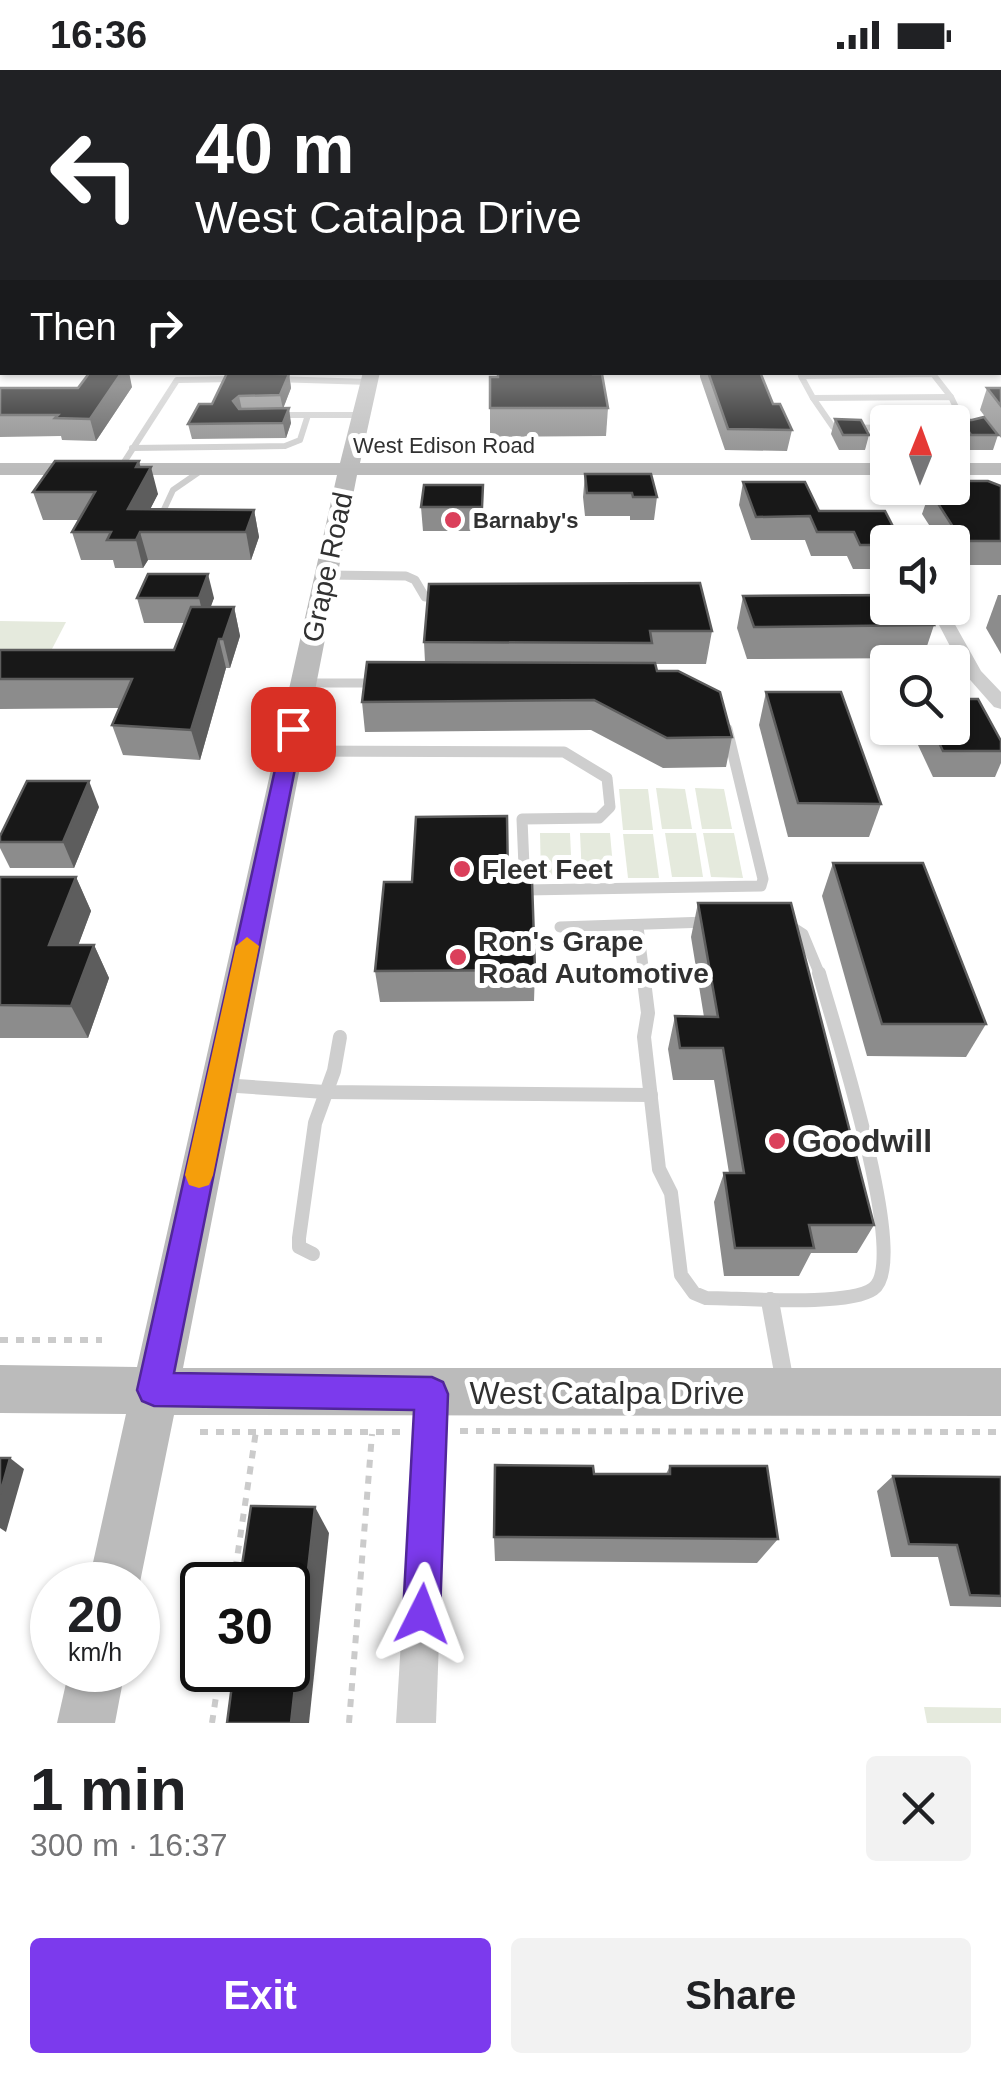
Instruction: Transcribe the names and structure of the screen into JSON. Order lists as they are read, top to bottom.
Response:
{
  "streets": {
    "main road": ["West Edison Road", "Grape Road", "West Catalpa Drive"]
  },
  "crossings": [
    ["West Edison Road", "Grape Road"],
    ["Grape Road", "West Catalpa Drive"]
  ],
  "places": [
    "Barnaby's",
    "Fleet Feet",
    "Ron's Grape Road Automotive",
    "Goodwill"
  ],
  "north": "top",
  "page": {
    "status": "16:36",
    "turn": ["40 m", "West Catalpa Drive"],
    "then": "Then",
    "speed": "20 km/h",
    "limit": "30",
    "heading": ["1 min", "300 m · 16:37"],
    "buttons": ["Exit", "Share"]
  }
}
